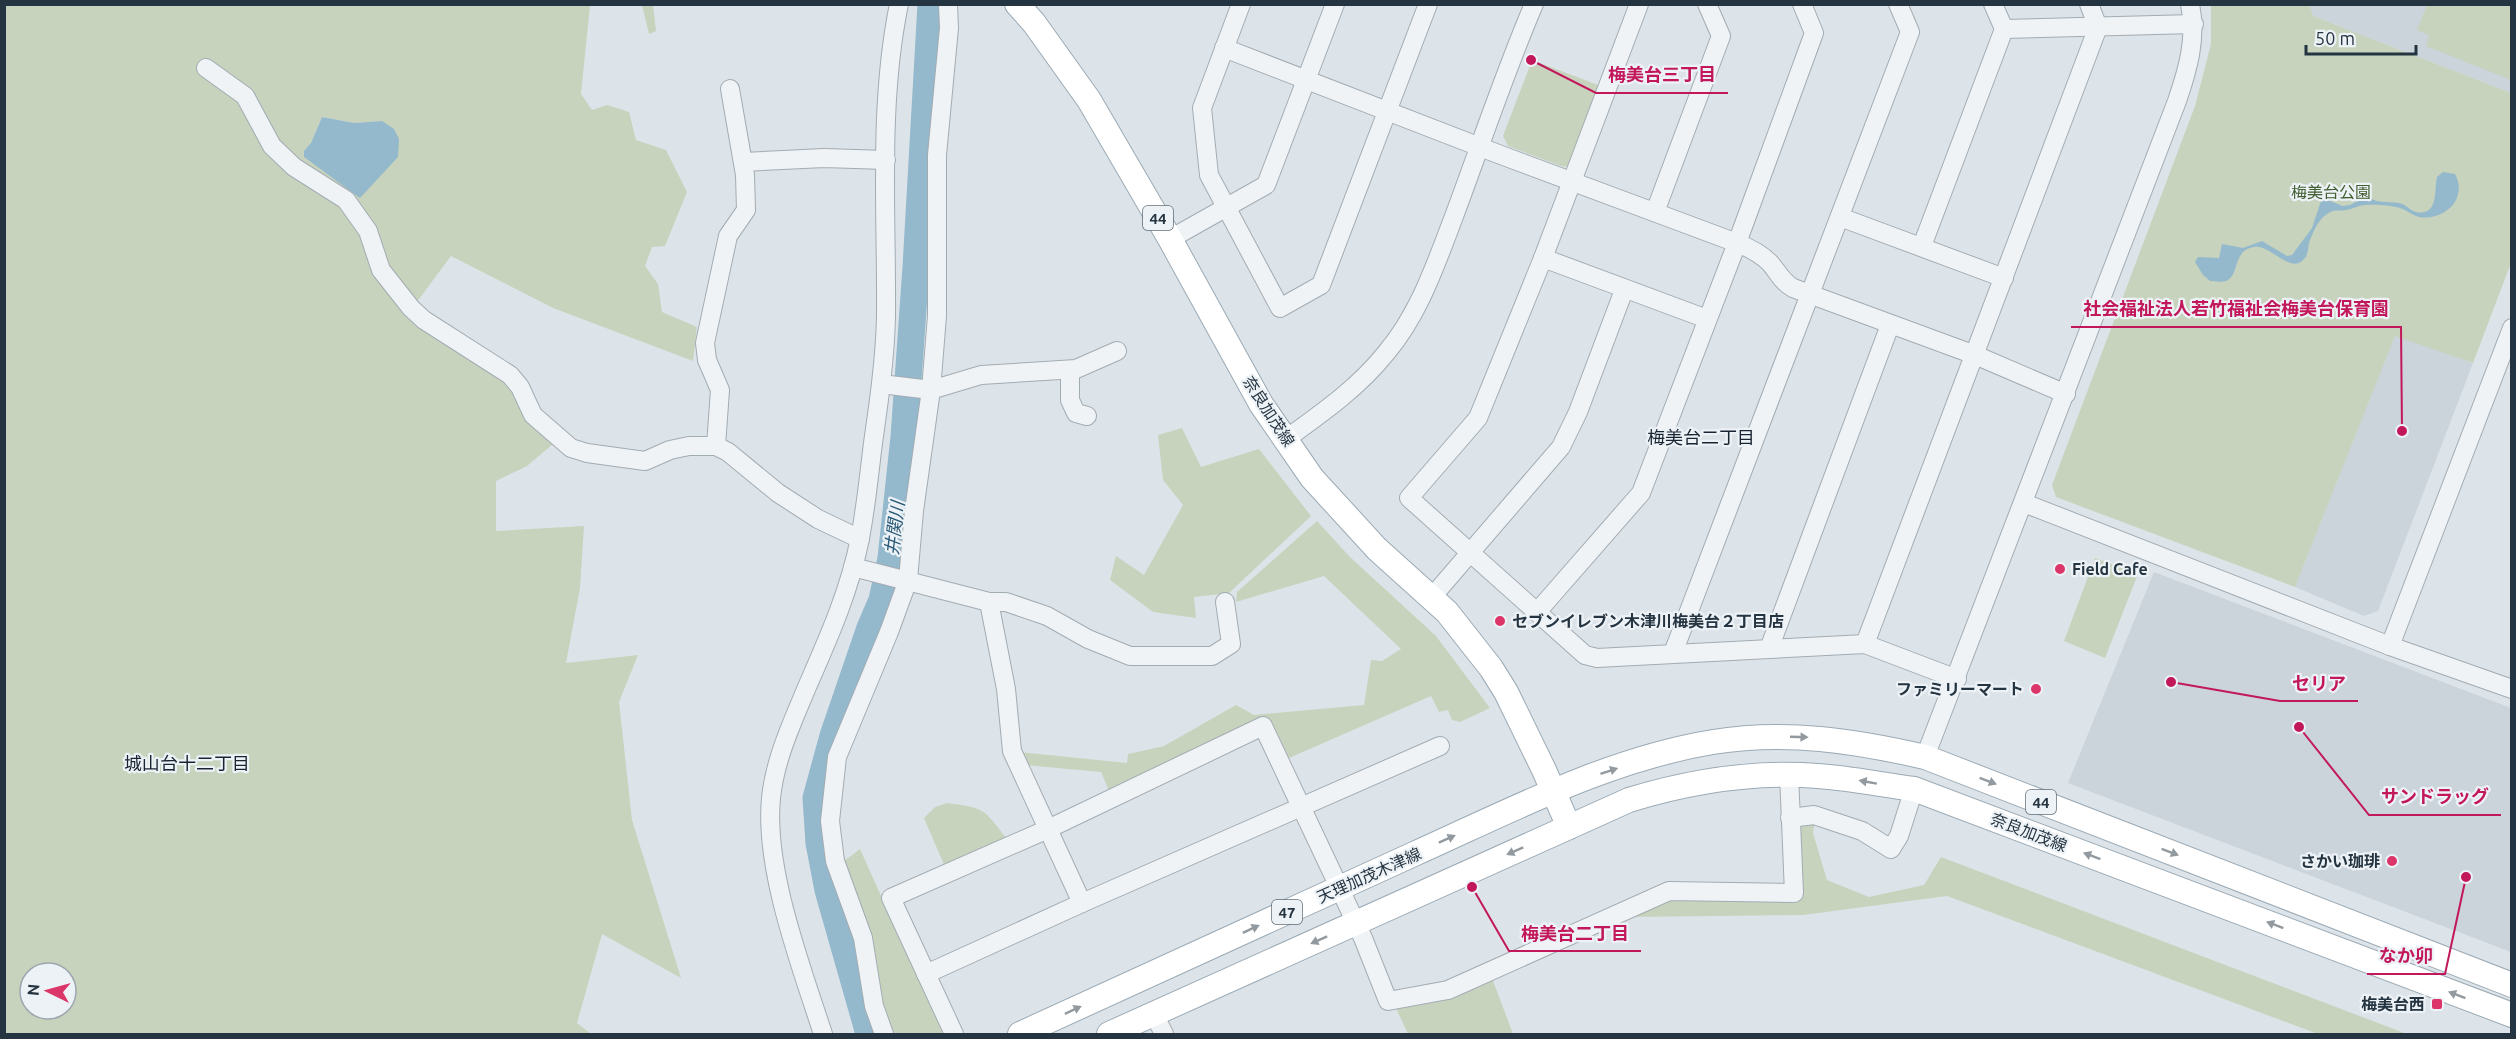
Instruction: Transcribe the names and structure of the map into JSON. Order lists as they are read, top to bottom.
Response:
{
  "streets": {
    "main road": [
      "44",
      "奈良加茂線",
      "天理加茂木津線",
      "47"
    ]
  },
  "crossings": [
    ["奈良加茂線", "天理加茂木津線"],
    ["奈良加茂線", "47"]
  ],
  "districts": ["梅美台二丁目", "城山台十二丁目"],
  "water": ["井関川"],
  "parks": ["梅美台公園"],
  "places": {
    "other": [
      "梅美台三丁目",
      "社会福祉法人若竹福祉会梅美台保育園",
      "Field Cafe",
      "セブンイレブン木津川梅美台２丁目店",
      "セリア",
      "ファミリーマート",
      "サンドラッグ",
      "さかい珈琲",
      "なか卯",
      "梅美台二丁目"
    ],
    "transit": ["梅美台西"]
  },
  "scale_bar": "50 m",
  "north": "left"
}
